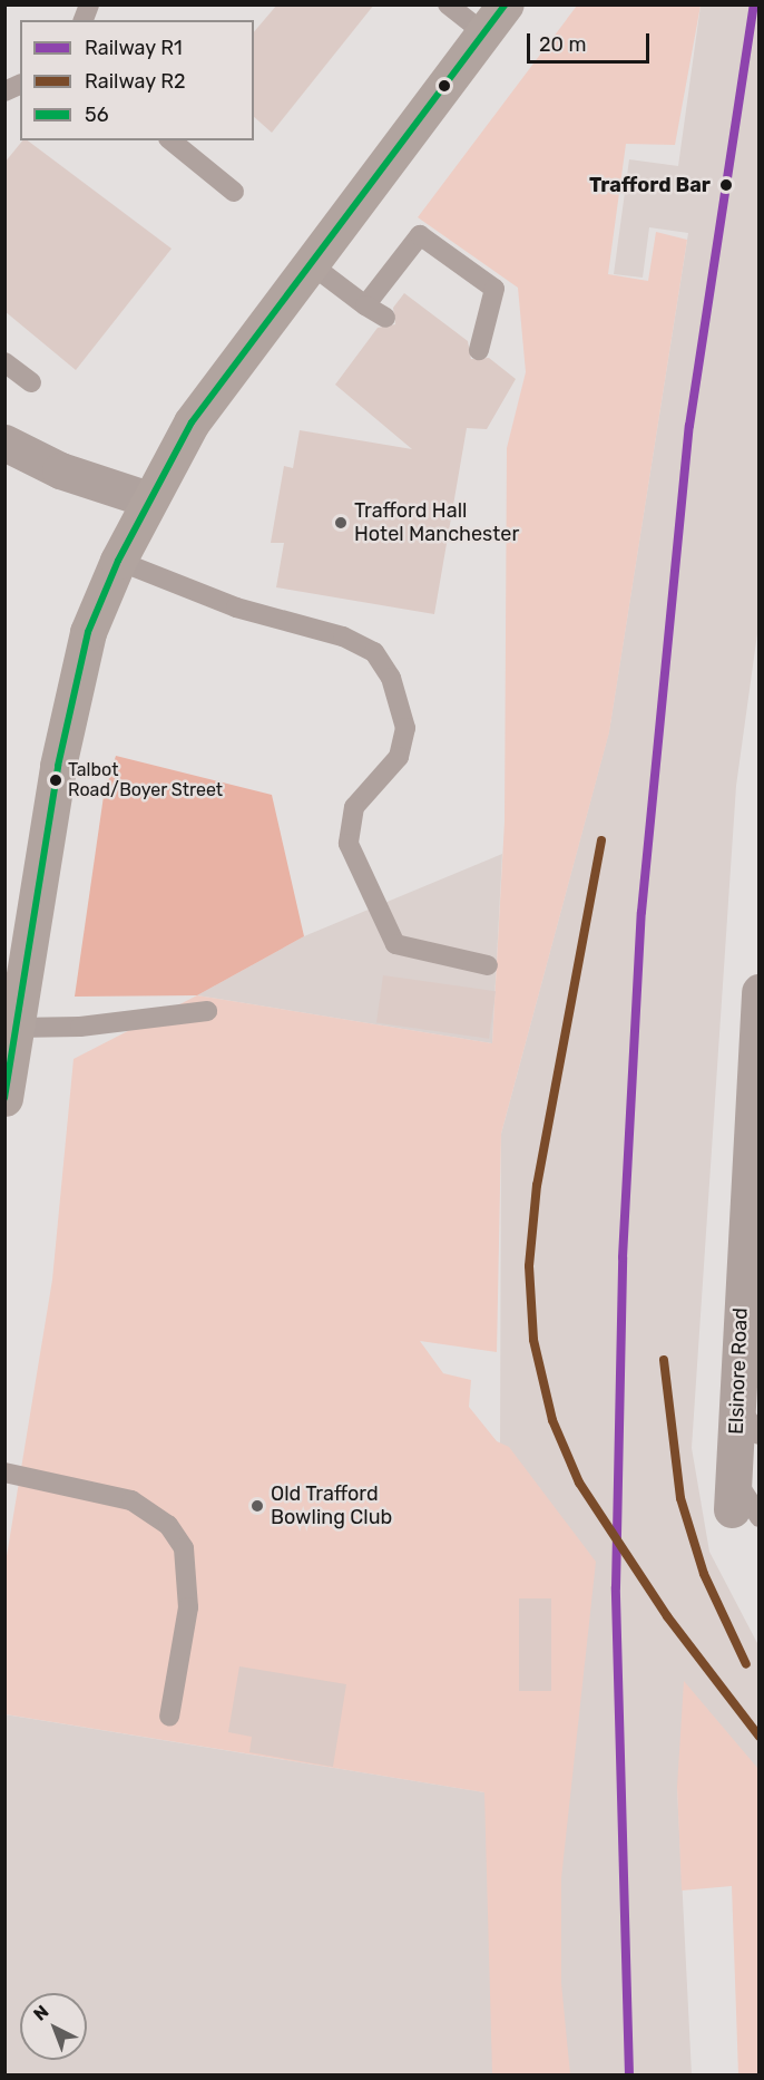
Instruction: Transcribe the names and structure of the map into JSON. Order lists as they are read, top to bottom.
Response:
{
  "streets": {
    "street": ["Elsinore Road"]
  },
  "places": [
    "Trafford Bar",
    "Trafford Hall Hotel Manchester",
    "Talbot Road/Boyer Street",
    "Old Trafford Bowling Club"
  ],
  "lines": ["rail line R1", "transit line 56", "rail line R2"],
  "legend": ["Railway R1", "Railway R2", "56"],
  "scale_bar": "20 m",
  "north": "top left"
}
